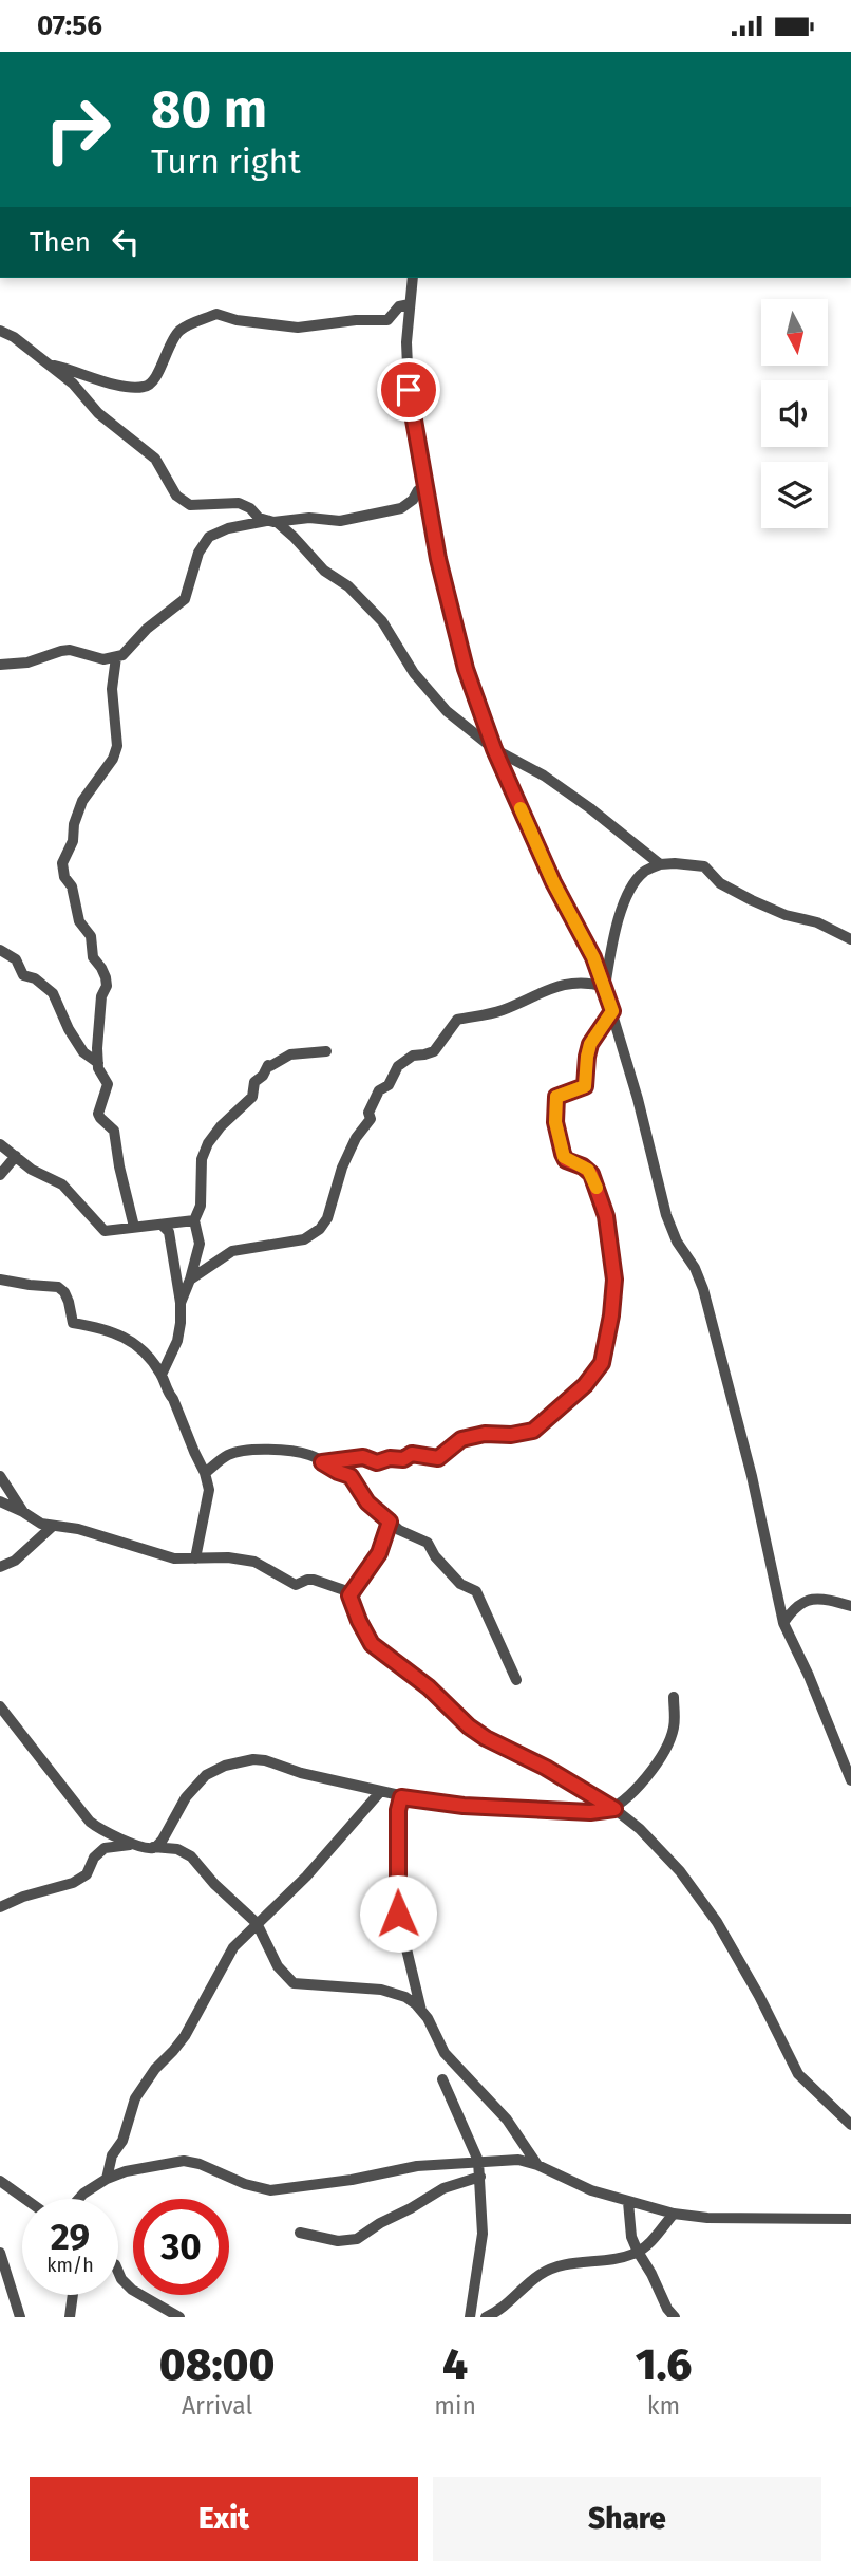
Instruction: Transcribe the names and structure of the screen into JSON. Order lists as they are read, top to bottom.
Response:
{
  "north": "bottom",
  "page": {
    "status": "07:56",
    "turn": ["80 m", "Turn right"],
    "then": "Then",
    "speed": "29 km/h",
    "limit": "30",
    "eta": [
      "08:00",
      "Arrival",
      "4",
      "min",
      "1.6",
      "km"
    ],
    "buttons": ["Exit", "Share"]
  }
}
